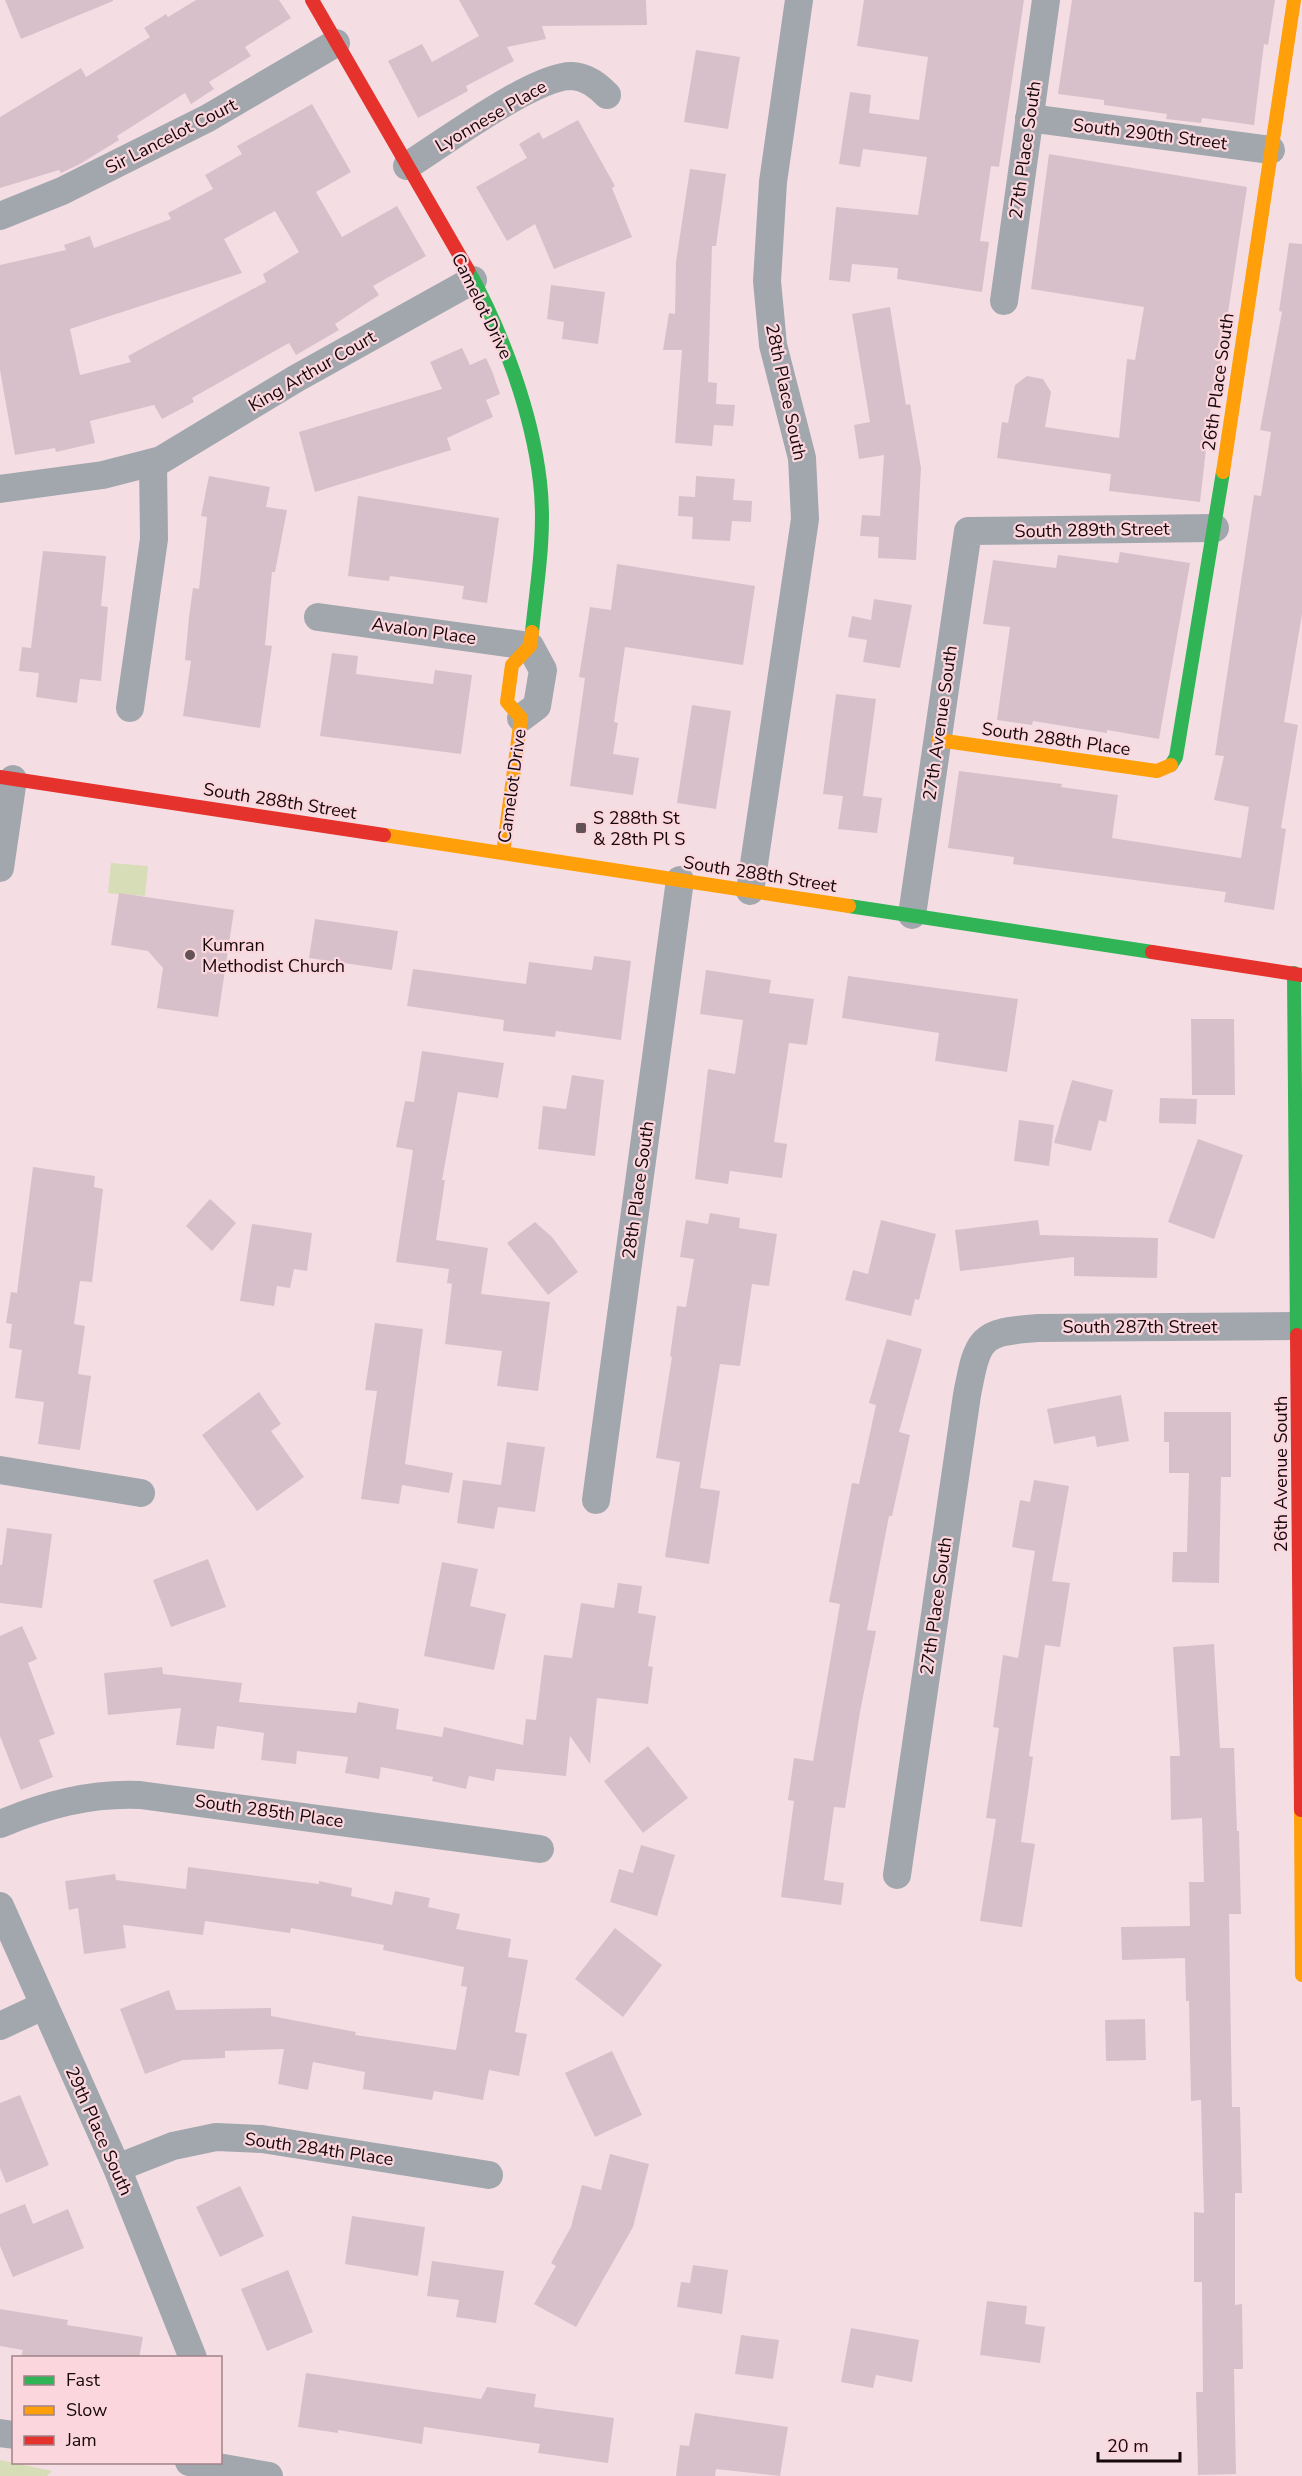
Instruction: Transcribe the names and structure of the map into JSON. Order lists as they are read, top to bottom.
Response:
{
  "streets": {
    "street": [
      "Lyonnese Place",
      "South 290th Street",
      "Sir Lancelot Court",
      "27th Place South",
      "Camelot Drive",
      "King Arthur Court",
      "26th Place South",
      "28th Place South",
      "South 289th Street",
      "Avalon Place",
      "27th Avenue South",
      "South 288th Place",
      "South 288th Street",
      "South 287th Street",
      "26th Avenue South",
      "South 285th Place",
      "29th Place South",
      "South 284th Place"
    ]
  },
  "crossings": [
    ["Lyonnese Place", "Camelot Drive"],
    ["South 290th Street", "27th Place South"],
    ["South 290th Street", "26th Place South"],
    ["Sir Lancelot Court", "Camelot Drive"],
    ["27th Place South", "South 287th Street"],
    ["Camelot Drive", "King Arthur Court"],
    ["Camelot Drive", "Avalon Place"],
    ["Camelot Drive", "South 288th Street"],
    ["26th Place South", "South 289th Street"],
    ["26th Place South", "South 288th Place"],
    ["28th Place South", "South 288th Street"],
    ["South 289th Street", "27th Avenue South"],
    ["27th Avenue South", "South 288th Place"],
    ["27th Avenue South", "South 288th Street"],
    ["South 288th Street", "26th Avenue South"],
    ["South 287th Street", "26th Avenue South"],
    ["29th Place South", "South 284th Place"]
  ],
  "places": {
    "transit": ["S 288th St & 28th Pl S"],
    "other": ["Kumran Methodist Church"]
  },
  "legend": ["Fast", "Slow", "Jam"],
  "scale_bar": "20 m"
}
